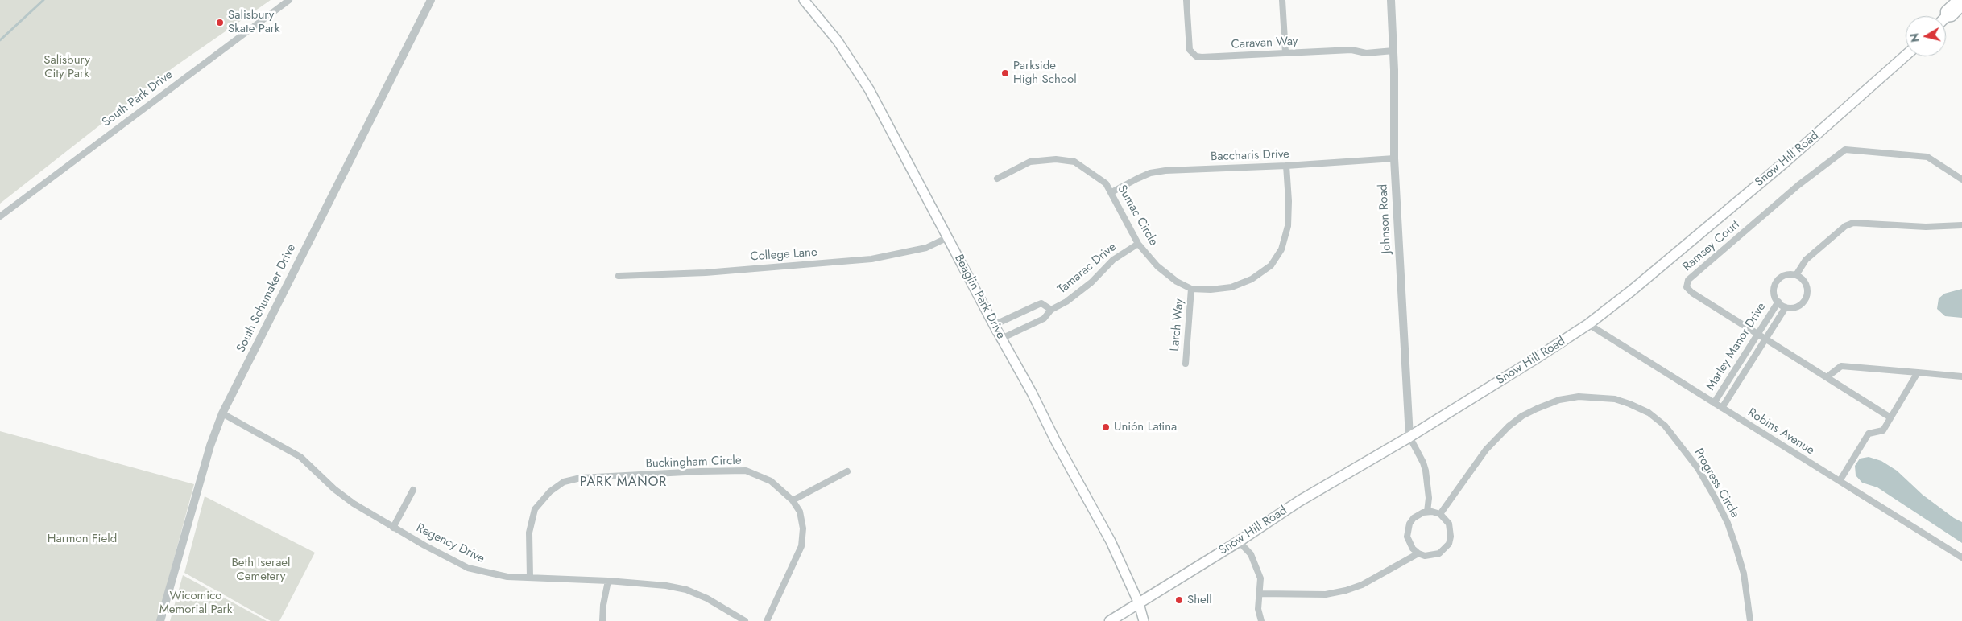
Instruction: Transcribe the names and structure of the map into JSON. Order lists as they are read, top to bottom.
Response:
{
  "streets": {
    "main road": ["Snow Hill Road", "Beaglin Park Drive"],
    "street": [
      "Caravan Way",
      "South Park Drive",
      "Baccharis Drive",
      "Sumac Circle",
      "Johnson Road",
      "Ramsey Court",
      "College Lane",
      "Tamarac Drive",
      "South Schumaker Drive",
      "Larch Way",
      "Marley Manor Drive",
      "Robins Avenue",
      "Buckingham Circle",
      "Progress Circle",
      "Regency Drive"
    ]
  },
  "crossings": [
    ["Caravan Way", "Johnson Road"],
    ["Baccharis Drive", "Sumac Circle"],
    ["Baccharis Drive", "Johnson Road"],
    ["Snow Hill Road", "Johnson Road"],
    ["Snow Hill Road", "Beaglin Park Drive"],
    ["Snow Hill Road", "Robins Avenue"],
    ["Sumac Circle", "Tamarac Drive"],
    ["Sumac Circle", "Larch Way"],
    ["Ramsey Court", "Marley Manor Drive"],
    ["College Lane", "Beaglin Park Drive"],
    ["Tamarac Drive", "Beaglin Park Drive"],
    ["South Schumaker Drive", "Regency Drive"],
    ["Marley Manor Drive", "Robins Avenue"],
    ["Buckingham Circle", "Regency Drive"]
  ],
  "districts": ["PARK MANOR"],
  "parks": [
    "Salisbury City Park",
    "Harmon Field",
    "Beth Iserael Cemetery",
    "Wicomico Memorial Park"
  ],
  "places": [
    "Salisbury Skate Park",
    "Parkside High School",
    "Unión Latina",
    "Shell"
  ],
  "north": "left"
}
